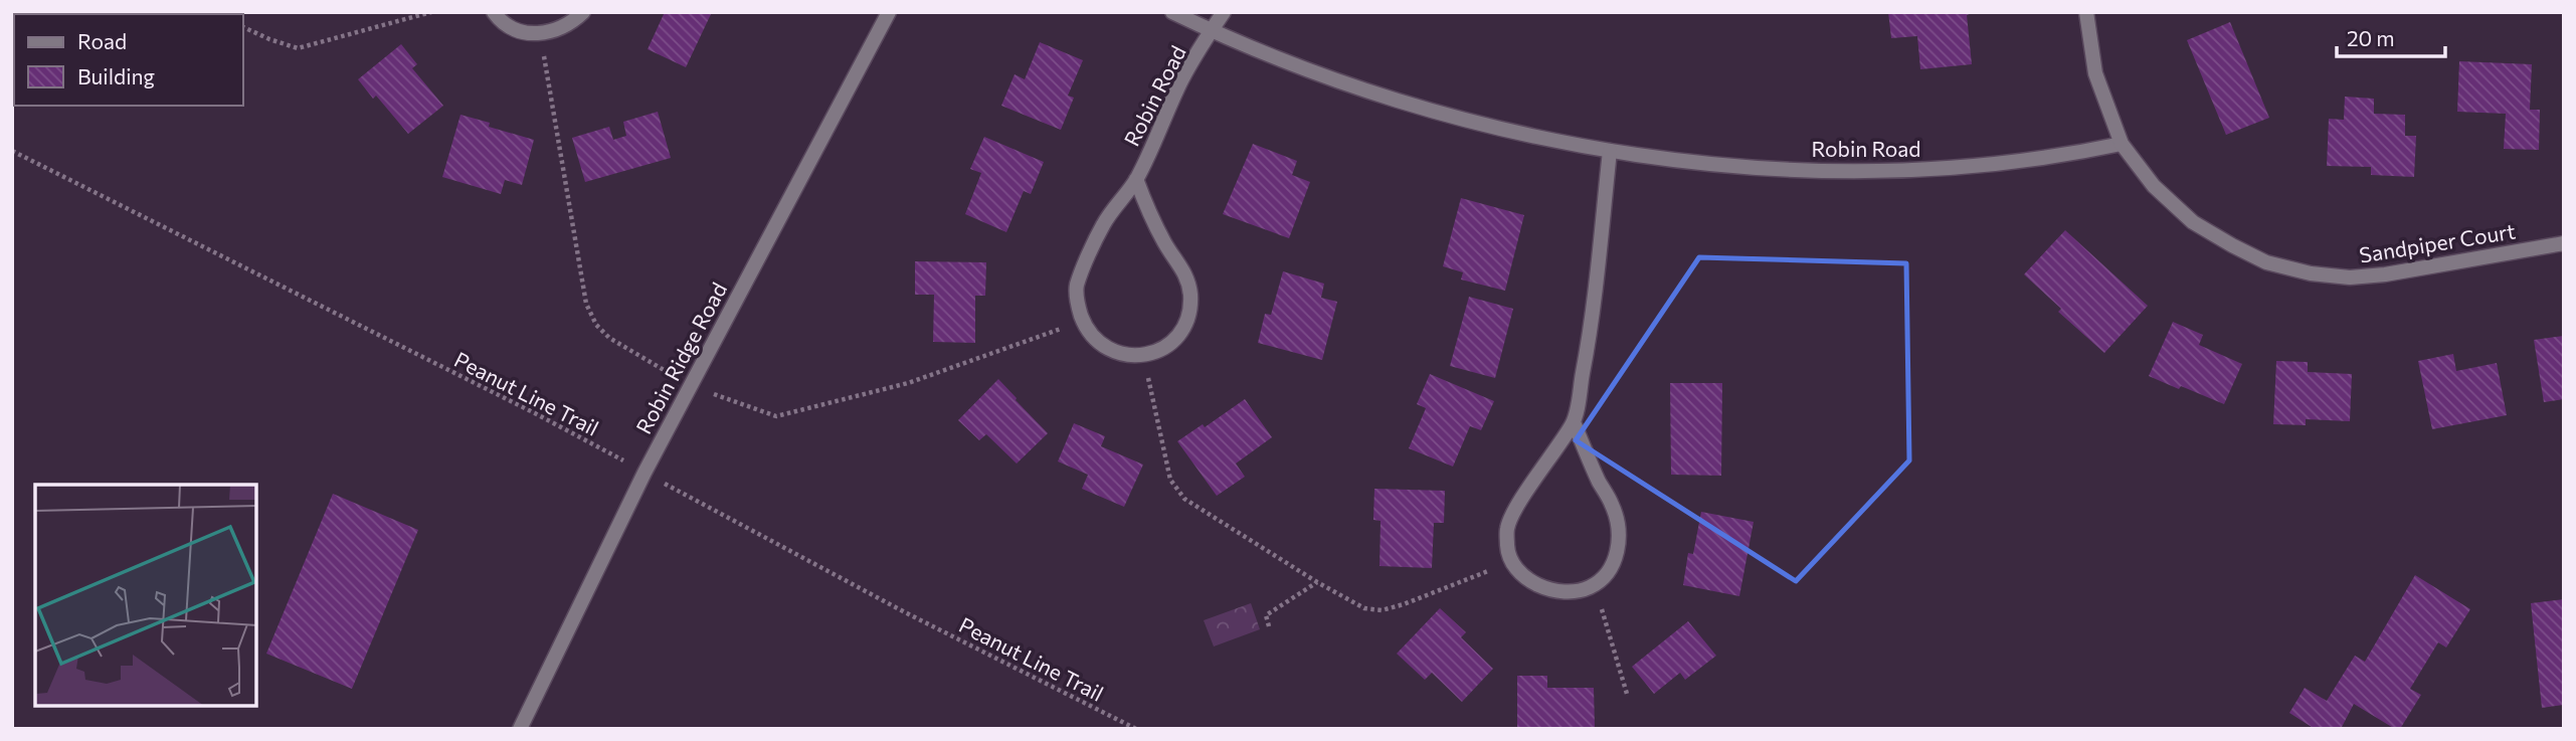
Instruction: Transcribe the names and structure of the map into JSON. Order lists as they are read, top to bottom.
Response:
{
  "streets": {
    "street": ["Robin Road", "Sandpiper Court", "Robin Ridge Road"],
    "path": ["Peanut Line Trail"]
  },
  "crossings": [
    ["Robin Road", "Sandpiper Court"],
    ["Robin Ridge Road", "Peanut Line Trail"]
  ],
  "legend": ["Road", "Building"],
  "scale_bar": "20 m"
}
